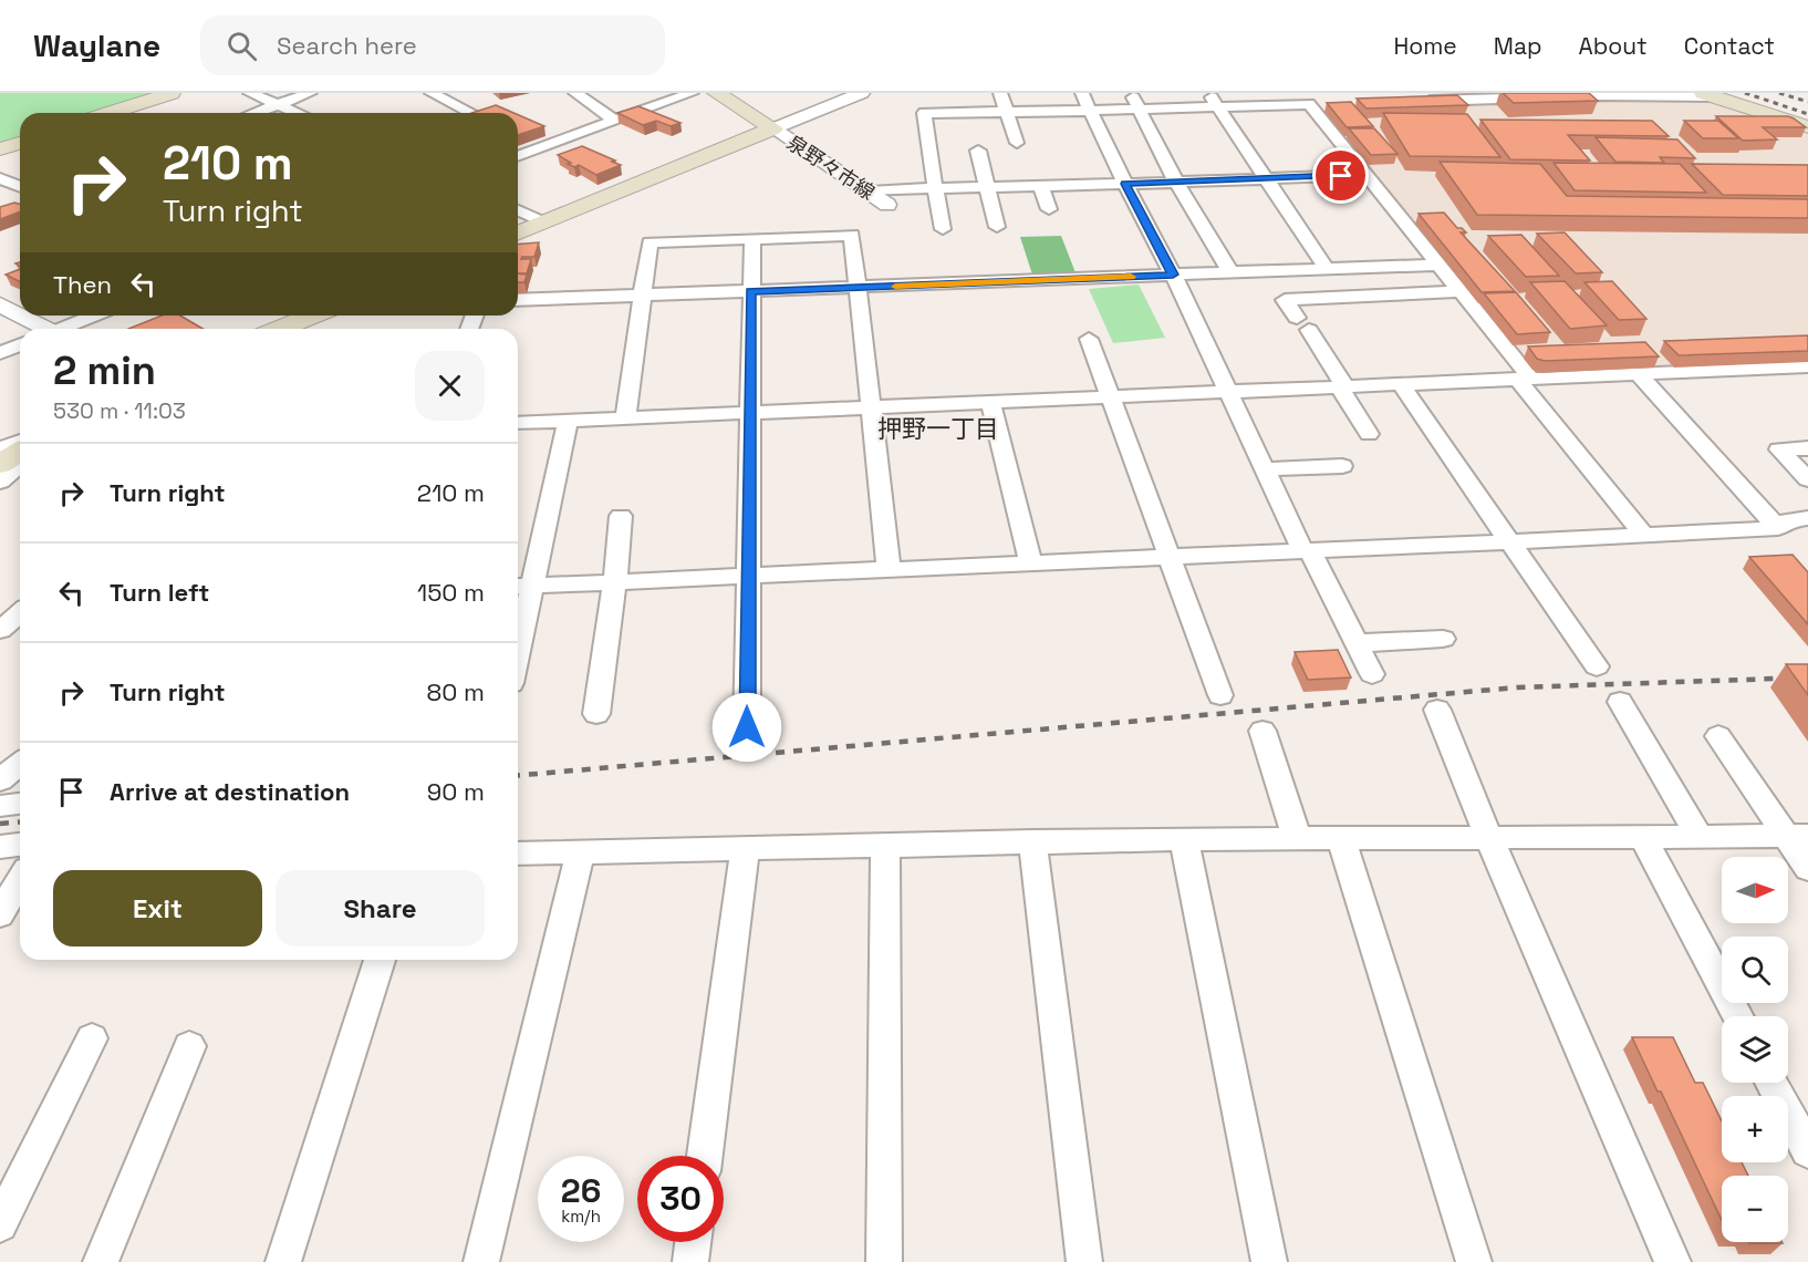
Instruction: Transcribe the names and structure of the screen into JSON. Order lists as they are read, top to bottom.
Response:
{
  "streets": {
    "street": ["泉野々市線"]
  },
  "districts": ["押野一丁目"],
  "north": "right",
  "page": {
    "header": "Waylane",
    "search": "Search here",
    "nav": [
      "Home",
      "Map",
      "About",
      "Contact"
    ],
    "turn": ["210 m", "Turn right"],
    "then": "Then",
    "heading": ["2 min", "530 m · 11:03"],
    "list": [
      {
        "name": "Turn right",
        "value": "210 m"
      },
      {
        "name": "Turn left",
        "value": "150 m"
      },
      {
        "name": "Turn right",
        "value": "80 m"
      },
      {
        "name": "Arrive at destination",
        "value": "90 m"
      }
    ],
    "map_buttons": ["+", "−"],
    "buttons": ["Exit", "Share"],
    "speed": "26 km/h",
    "limit": "30"
  }
}
